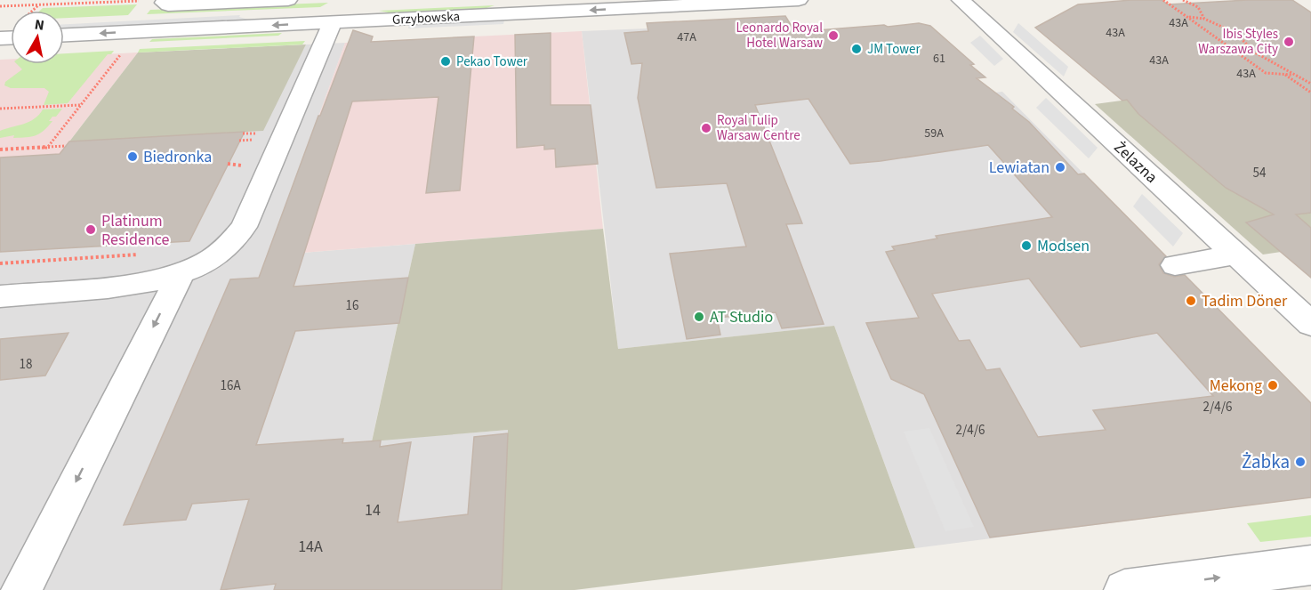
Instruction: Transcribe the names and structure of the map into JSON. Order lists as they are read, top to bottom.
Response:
{
  "streets": {
    "street": ["Grzybowska", "Żelazna"]
  },
  "places": [
    "Leonardo Royal Hotel Warsaw",
    "Ibis Styles Warszawa City",
    "JM Tower",
    "Pekao Tower",
    "Royal Tulip Warsaw Centre",
    "Biedronka",
    "Lewiatan",
    "Platinum Residence",
    "Modsen",
    "Tadim Döner",
    "AT Studio",
    "Mekong",
    "Żabka"
  ],
  "house_numbers": [
    "43A",
    "43A",
    "47A",
    "61",
    "43A",
    "43A",
    "59A",
    "54",
    "16",
    "18",
    "16A",
    "2/4/6",
    "2/4/6",
    "14",
    "14A"
  ],
  "north": "top"
}
